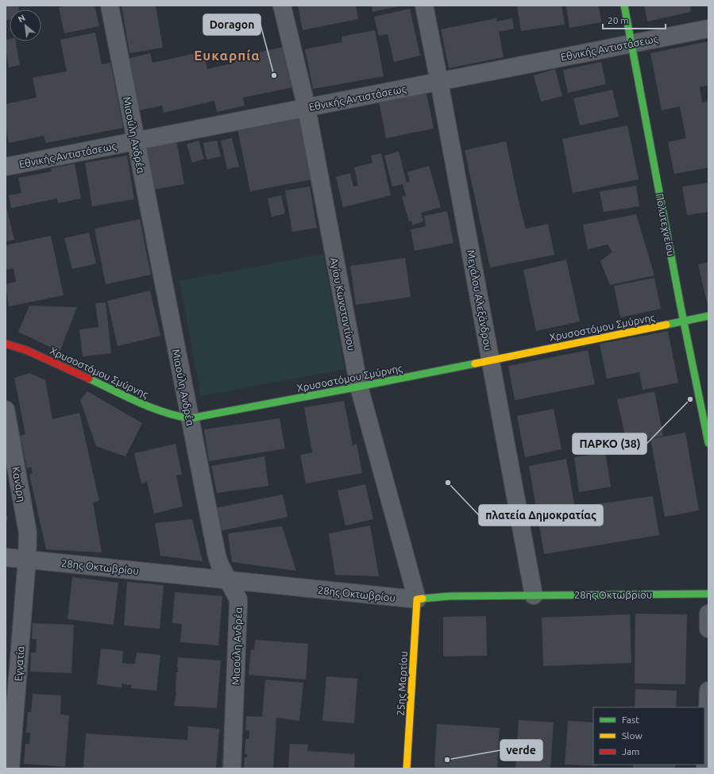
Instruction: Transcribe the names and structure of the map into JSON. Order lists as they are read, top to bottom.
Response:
{
  "streets": {
    "street": [
      "Εθνικής Αντιστάσεως",
      "Μιαούλη Ανδρέα",
      "Πολυτεχνείου",
      "Μεγάλου Αλεξάνδρου",
      "Αγίου Κωνσταντίνου",
      "Χρυσοστόμου Σμύρνης",
      "Κανάρη",
      "28ης Οκτωβρίου",
      "Εγνατία",
      "25ης Μαρτίου"
    ]
  },
  "crossings": [
    ["Εθνικής Αντιστάσεως", "Μιαούλη Ανδρέα"],
    ["Εθνικής Αντιστάσεως", "Πολυτεχνείου"],
    ["Εθνικής Αντιστάσεως", "Μεγάλου Αλεξάνδρου"],
    ["Εθνικής Αντιστάσεως", "Αγίου Κωνσταντίνου"],
    ["Μιαούλη Ανδρέα", "Χρυσοστόμου Σμύρνης"],
    ["Μιαούλη Ανδρέα", "28ης Οκτωβρίου"],
    ["Πολυτεχνείου", "Χρυσοστόμου Σμύρνης"],
    ["Μεγάλου Αλεξάνδρου", "Χρυσοστόμου Σμύρνης"],
    ["Μεγάλου Αλεξάνδρου", "28ης Οκτωβρίου"],
    ["Αγίου Κωνσταντίνου", "Χρυσοστόμου Σμύρνης"],
    ["Αγίου Κωνσταντίνου", "28ης Οκτωβρίου"],
    ["Αγίου Κωνσταντίνου", "25ης Μαρτίου"],
    ["Κανάρη", "28ης Οκτωβρίου"],
    ["Κανάρη", "Εγνατία"],
    ["28ης Οκτωβρίου", "Εγνατία"],
    ["28ης Οκτωβρίου", "25ης Μαρτίου"]
  ],
  "districts": ["Ευκαρπία"],
  "places": [
    "Doragon",
    "ΠΑΡΚΟ (38)",
    "πλατεία Δημοκρατίας",
    "verde"
  ],
  "legend": ["Fast", "Slow", "Jam"],
  "scale_bar": "20 m",
  "north": "top left"
}
